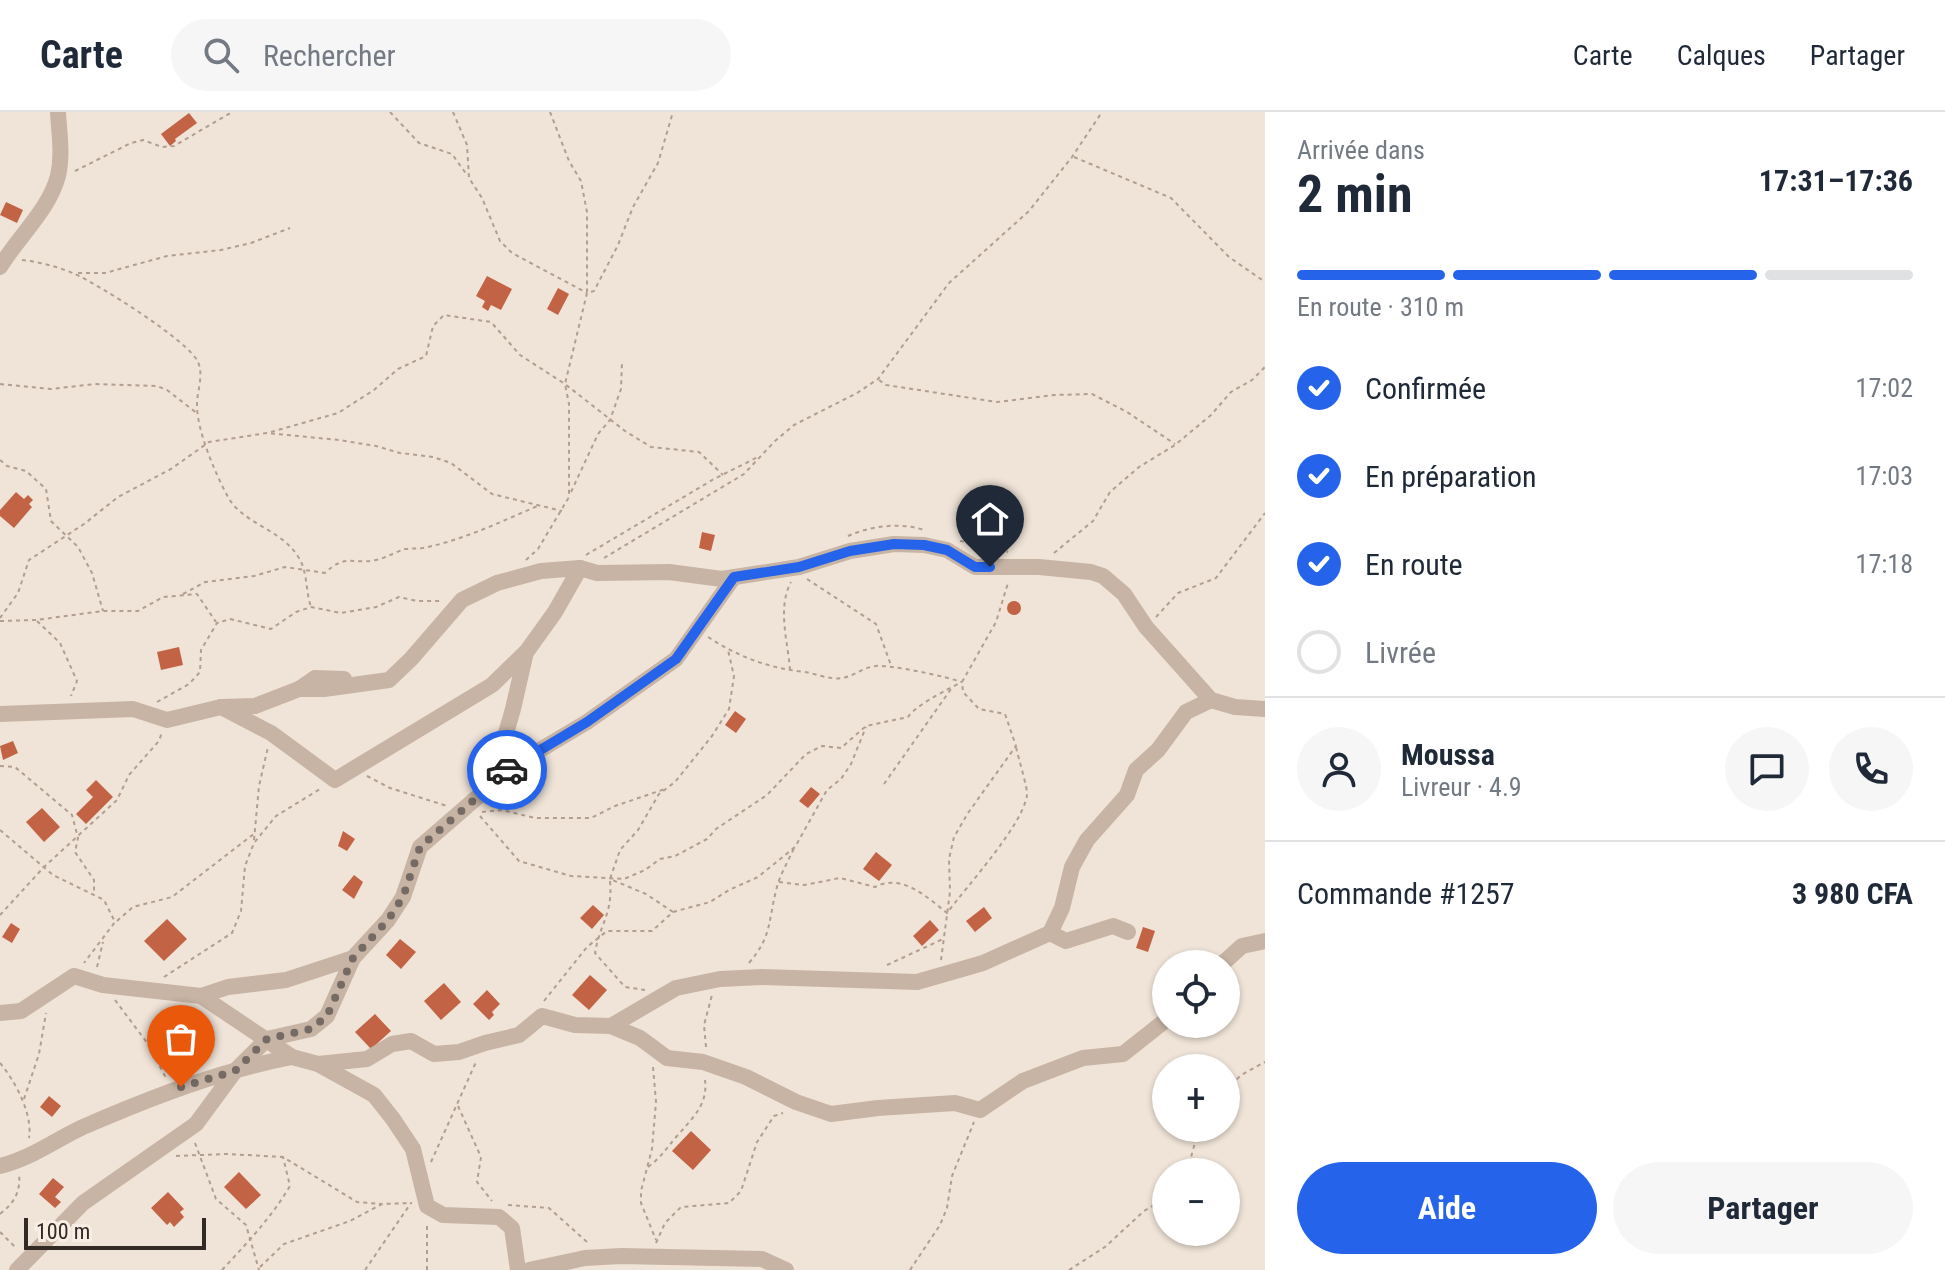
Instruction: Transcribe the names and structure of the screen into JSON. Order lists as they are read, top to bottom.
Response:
{
  "scale_bar": "100 m",
  "page": {
    "header": "Carte",
    "search": "Rechercher",
    "nav": ["Carte", "Calques", "Partager"],
    "heading": ["2 min", "Arrivée dans", "17:31–17:36"],
    "panel": [
      "Moussa",
      "Livreur · 4.9",
      "Commande #1257",
      "3 980 CFA"
    ],
    "bar": "En route · 310 m",
    "list": [
      ["Confirmée", "17:02"],
      ["En préparation", "17:03"],
      ["En route", "17:18"],
      "Livrée"
    ],
    "map_buttons": ["+", "−"],
    "buttons": ["Aide", "Partager"],
    "scale": "100 m"
  }
}
